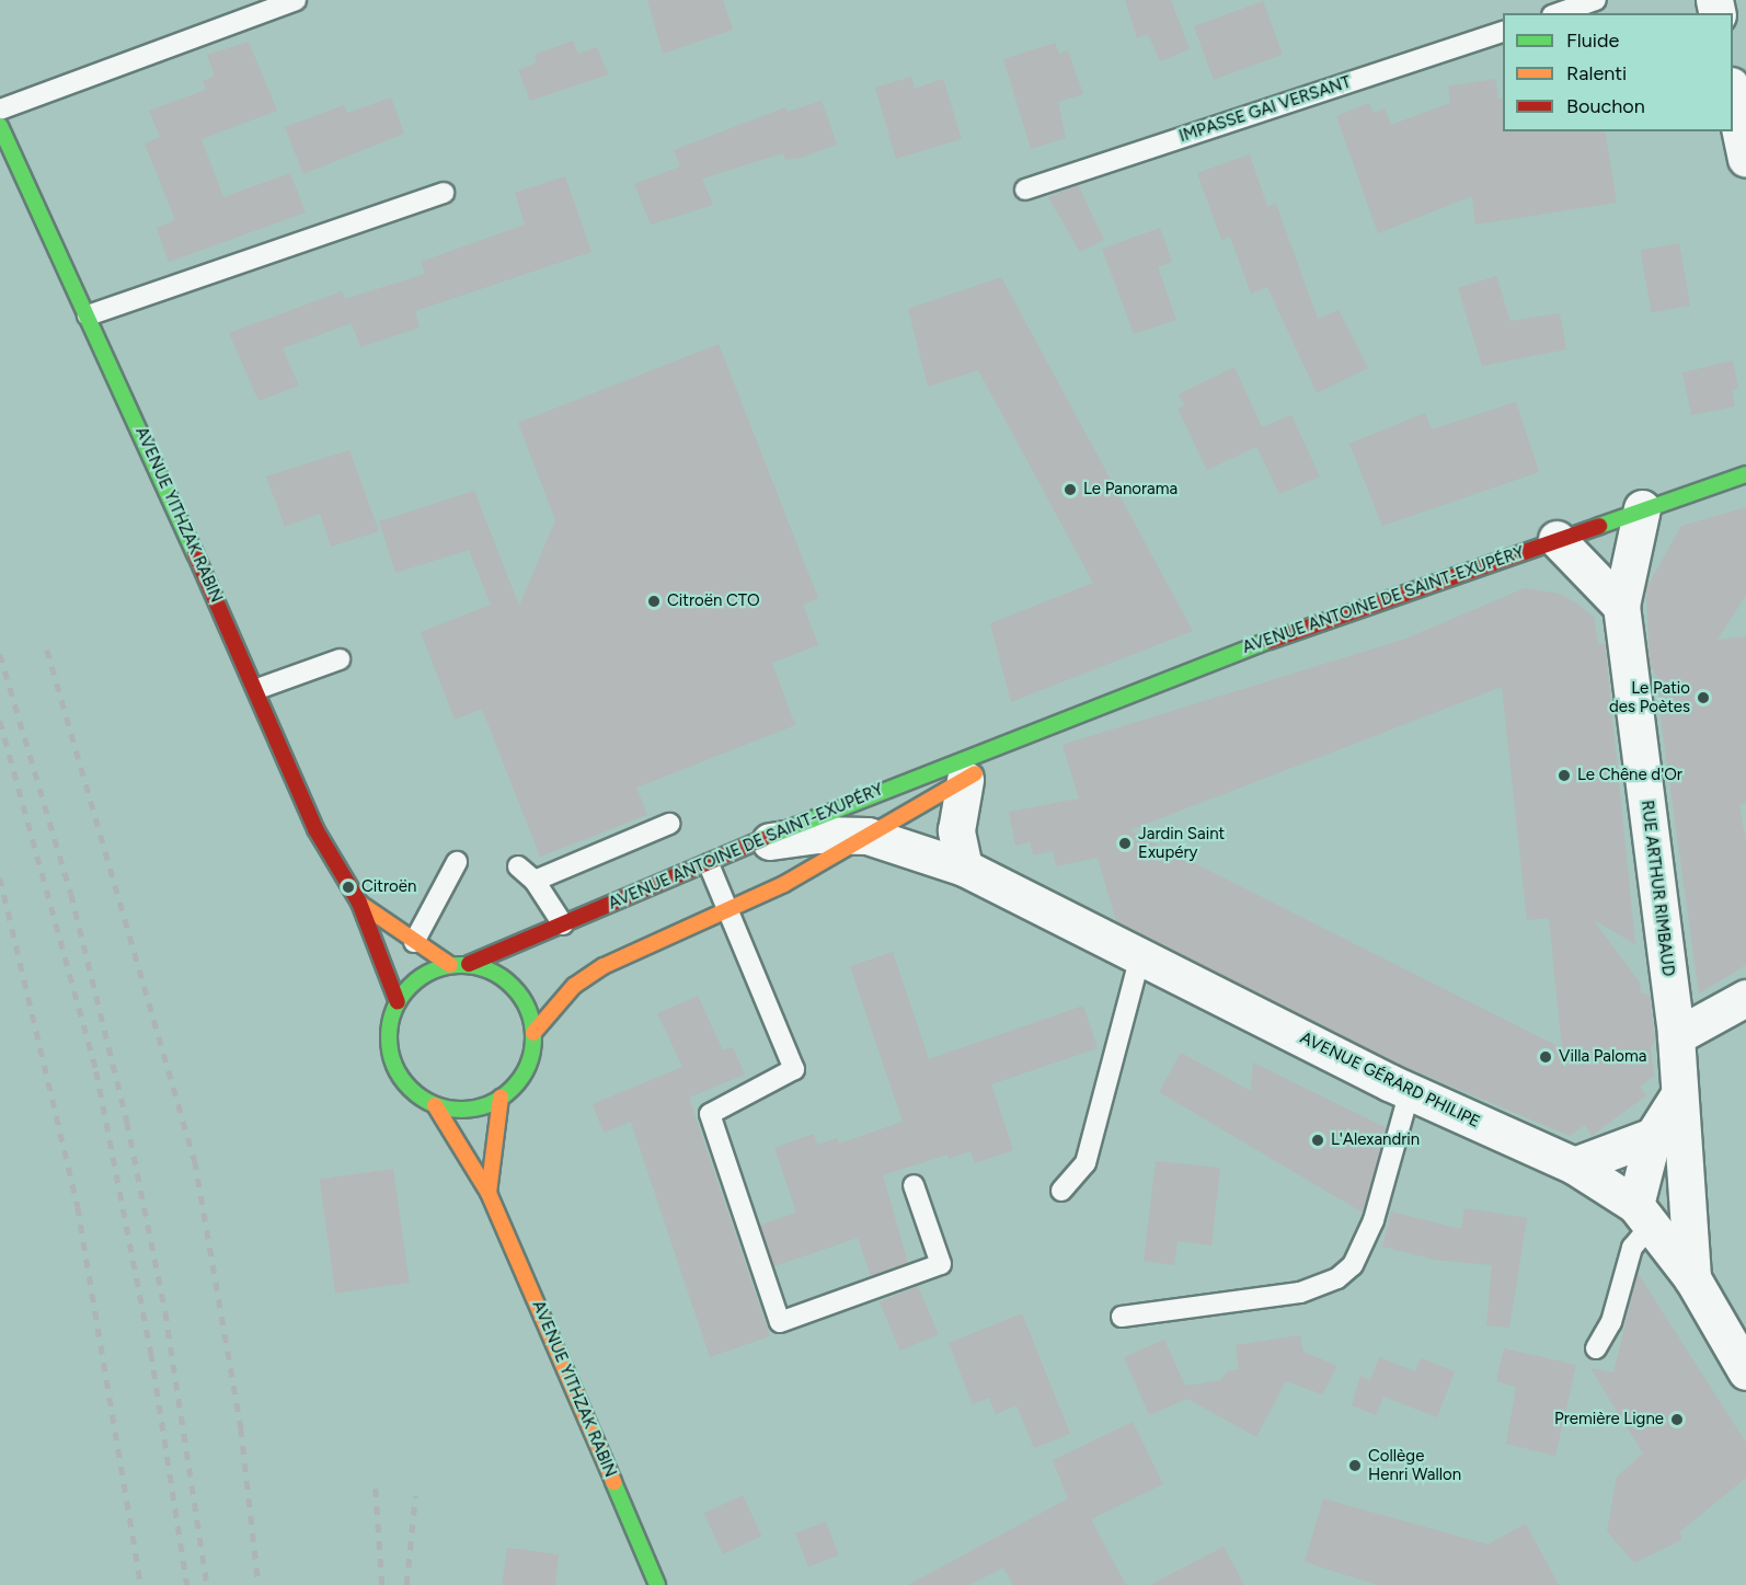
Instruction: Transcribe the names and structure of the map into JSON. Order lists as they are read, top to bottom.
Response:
{
  "streets": {
    "main road": ["AVENUE YITHZAK RABIN", "AVENUE ANTOINE DE SAINT-EXUPÉRY"],
    "street": ["RUE ARTHUR RIMBAUD", "AVENUE GÉRARD PHILIPE"],
    "lane": ["IMPASSE GAI VERSANT"]
  },
  "crossings": [
    ["AVENUE YITHZAK RABIN", "AVENUE ANTOINE DE SAINT-EXUPÉRY"],
    ["AVENUE ANTOINE DE SAINT-EXUPÉRY", "RUE ARTHUR RIMBAUD"],
    ["AVENUE ANTOINE DE SAINT-EXUPÉRY", "AVENUE GÉRARD PHILIPE"],
    ["RUE ARTHUR RIMBAUD", "AVENUE GÉRARD PHILIPE"]
  ],
  "places": [
    "Le Panorama",
    "Citroën CTO",
    "Le Patio des Poètes",
    "Le Chêne d'Or",
    "Jardin Saint Exupéry",
    "Citroën",
    "Villa Paloma",
    "L'Alexandrin",
    "Première Ligne",
    "Collège Henri Wallon"
  ],
  "legend": ["Fluide", "Ralenti", "Bouchon"]
}
